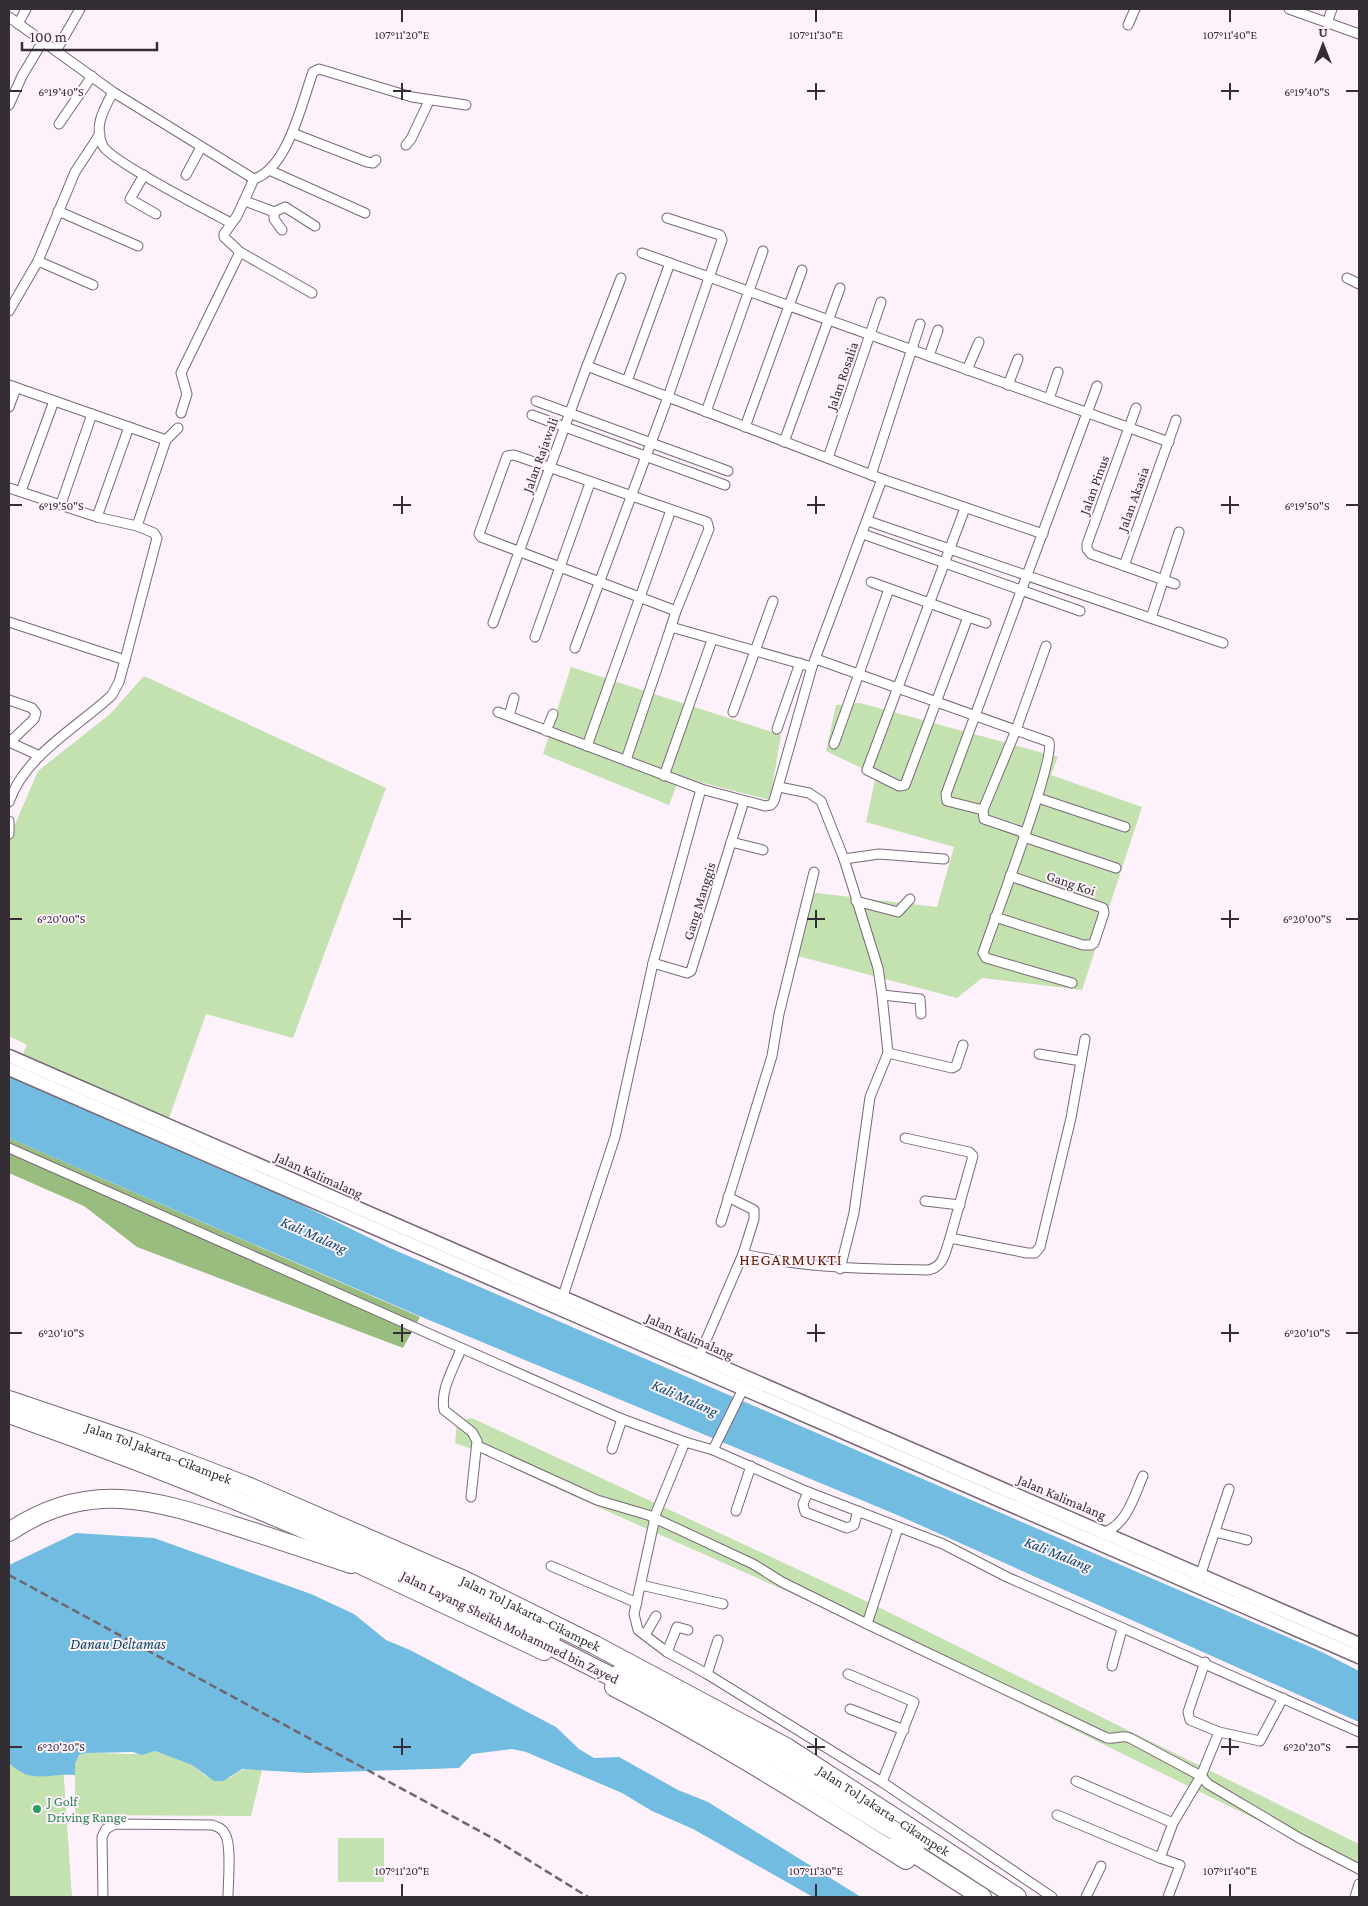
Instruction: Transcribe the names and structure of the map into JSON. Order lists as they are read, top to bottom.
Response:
{
  "streets": {
    "highway": ["Jalan Tol Jakarta–Cikampek", "Jalan Layang Sheikh Mohammed bin Zayed"],
    "main road": ["Jalan Kalimalang"],
    "street": [
      "Jalan Rosalia",
      "Jalan Rajawali",
      "Jalan Pinus",
      "Jalan Akasia",
      "Gang Koi",
      "Gang Manggis"
    ]
  },
  "crossings": [
    ["Jalan Pinus", "Jalan Akasia"]
  ],
  "districts": ["HEGARMUKTI"],
  "water": ["Kali Malang", "Danau Deltamas"],
  "places": ["J Golf Driving Range"],
  "scale_bar": "100 m",
  "north": "top",
  "coordinates": [
    "107°11'20\"E",
    "107°11'30\"E",
    "107°11'40\"E",
    "6°19'40\"S",
    "6°19'50\"S",
    "6°20'00\"S",
    "6°20'10\"S",
    "6°20'20\"S"
  ]
}
